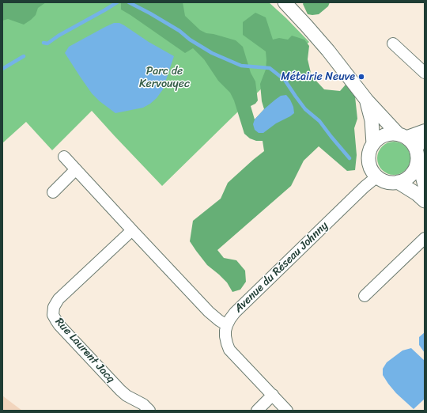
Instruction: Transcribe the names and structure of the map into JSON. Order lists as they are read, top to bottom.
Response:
{
  "streets": {
    "street": ["Avenue du Réseau Johnny", "Rue Laurent Jacq"]
  },
  "parks": ["Parc de Kervouyec"],
  "places": ["Métairie Neuve"]
}
